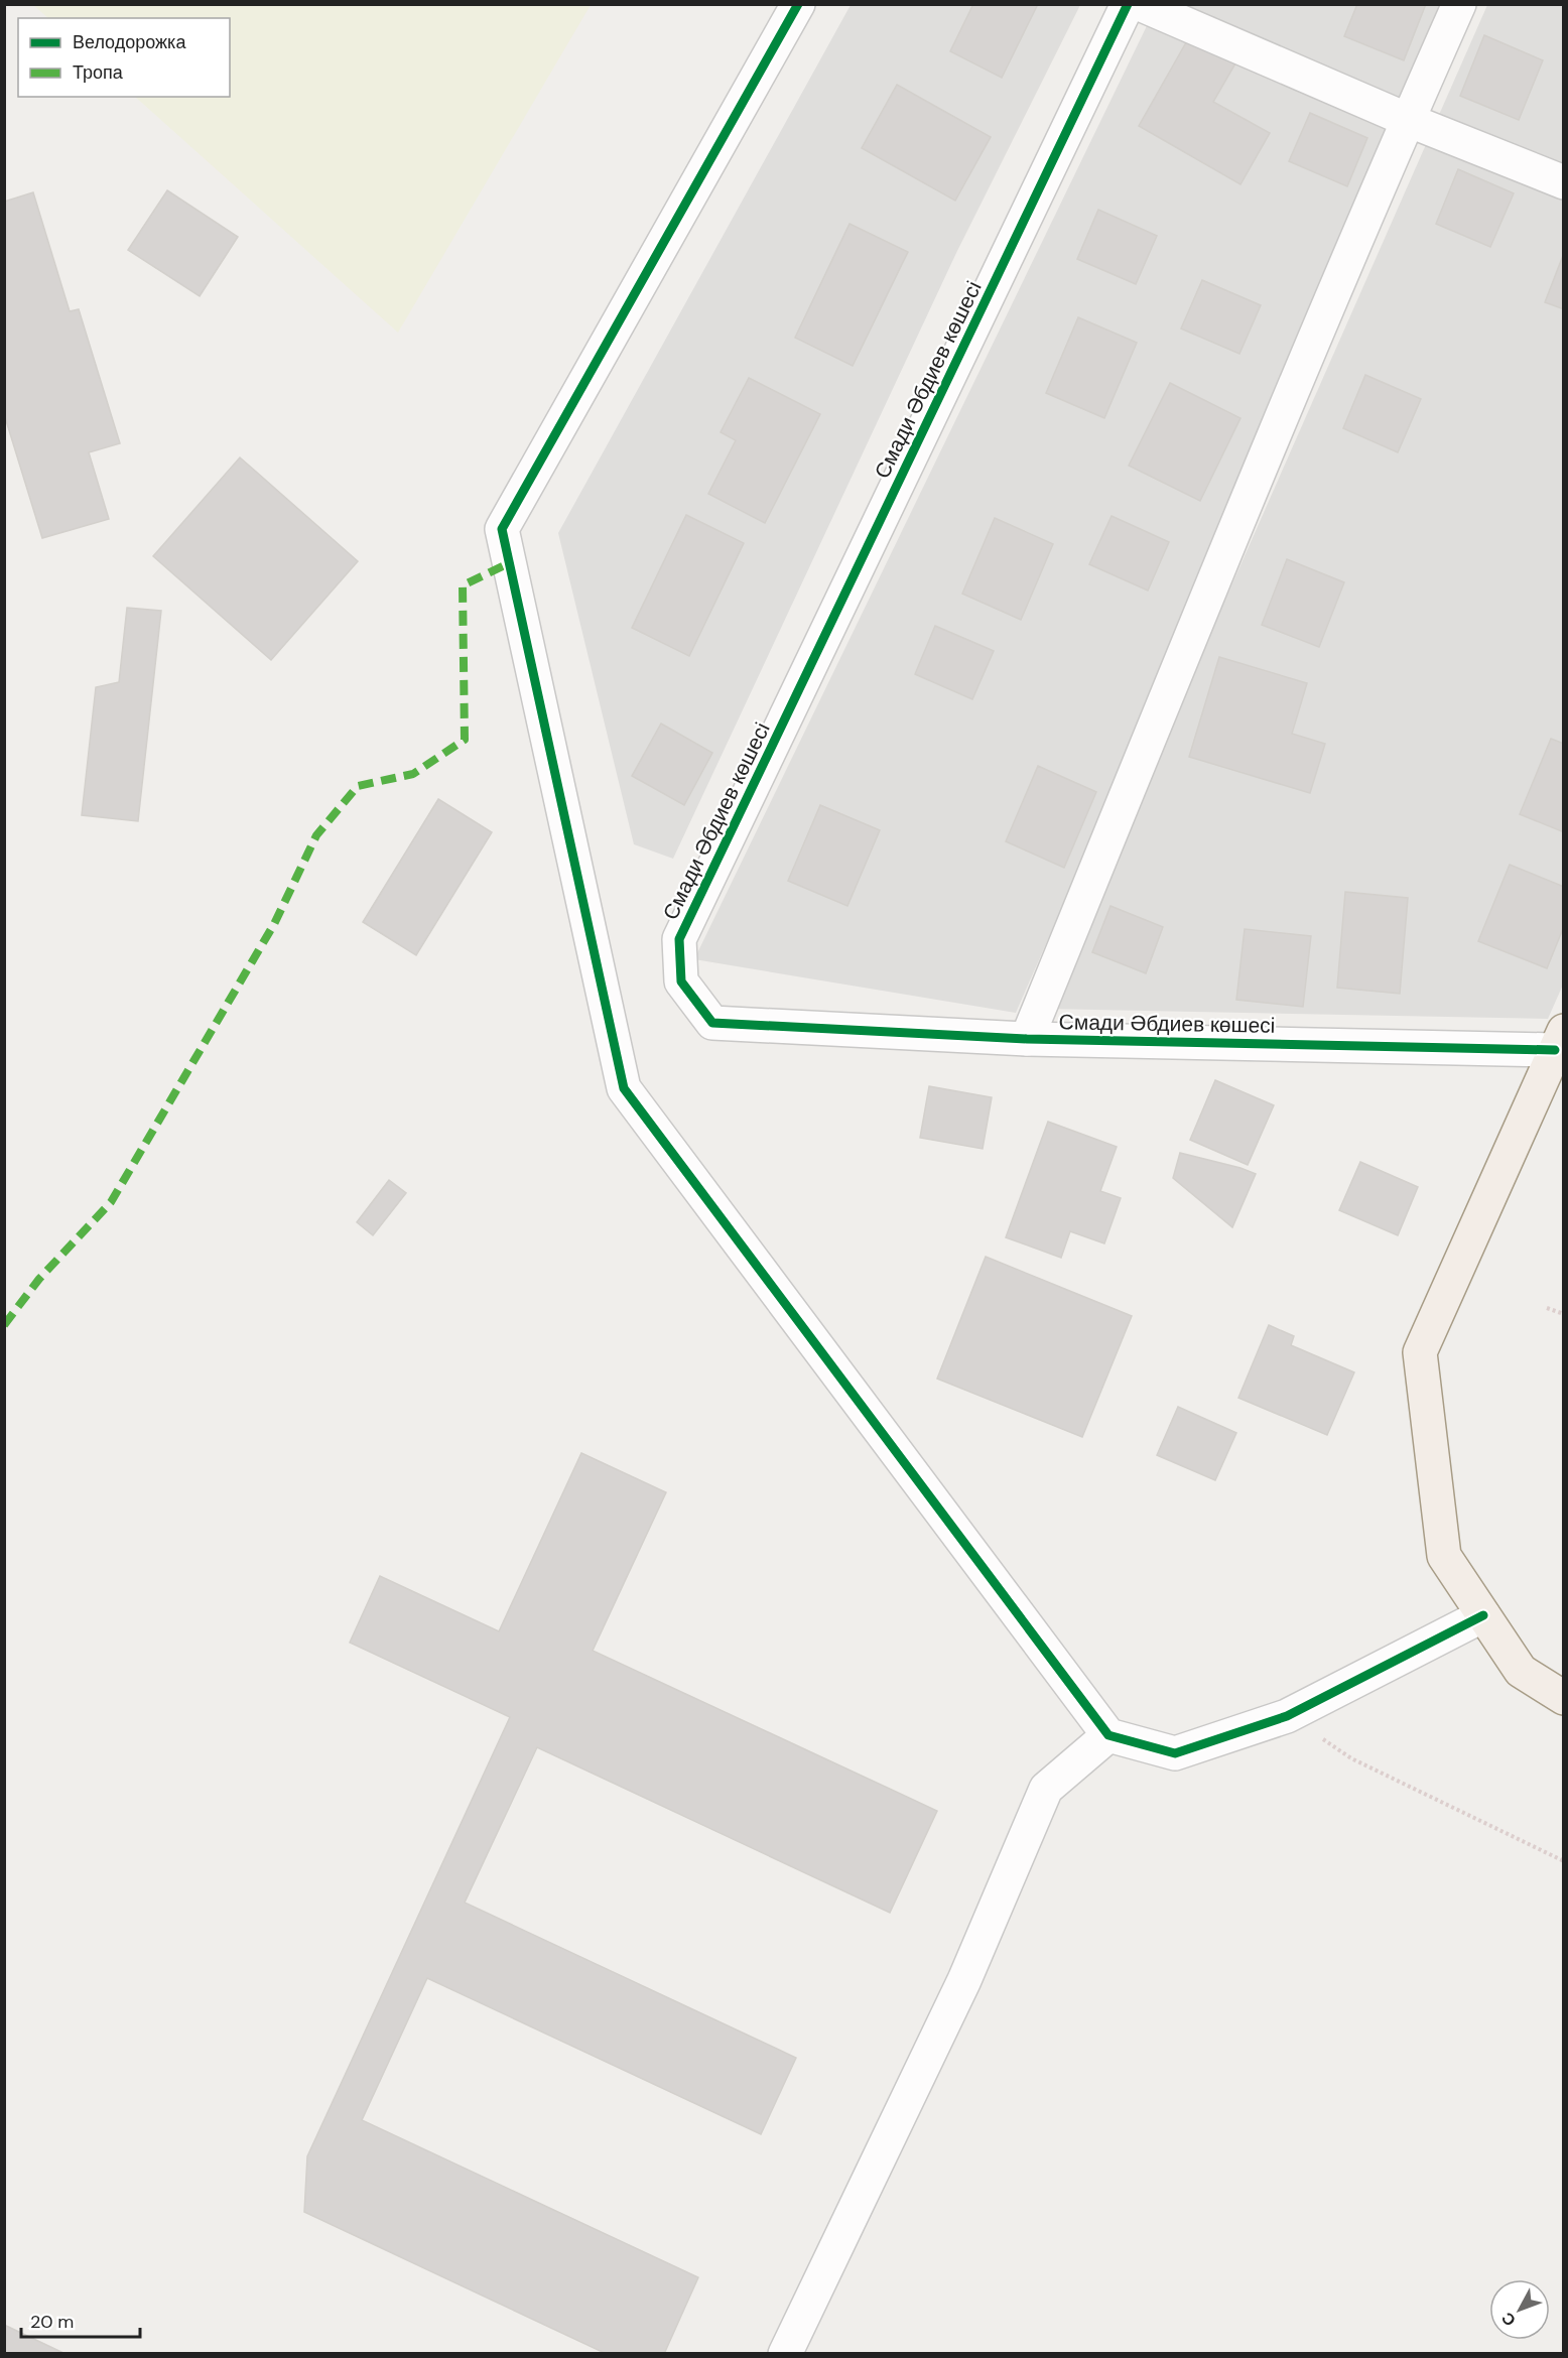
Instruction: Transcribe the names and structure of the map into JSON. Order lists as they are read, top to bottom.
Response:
{
  "streets": {
    "street": ["Смади Әбдиев көшесі"]
  },
  "legend": ["Велодорожка", "Тропа"],
  "scale_bar": "20 m",
  "north": "bottom left"
}
